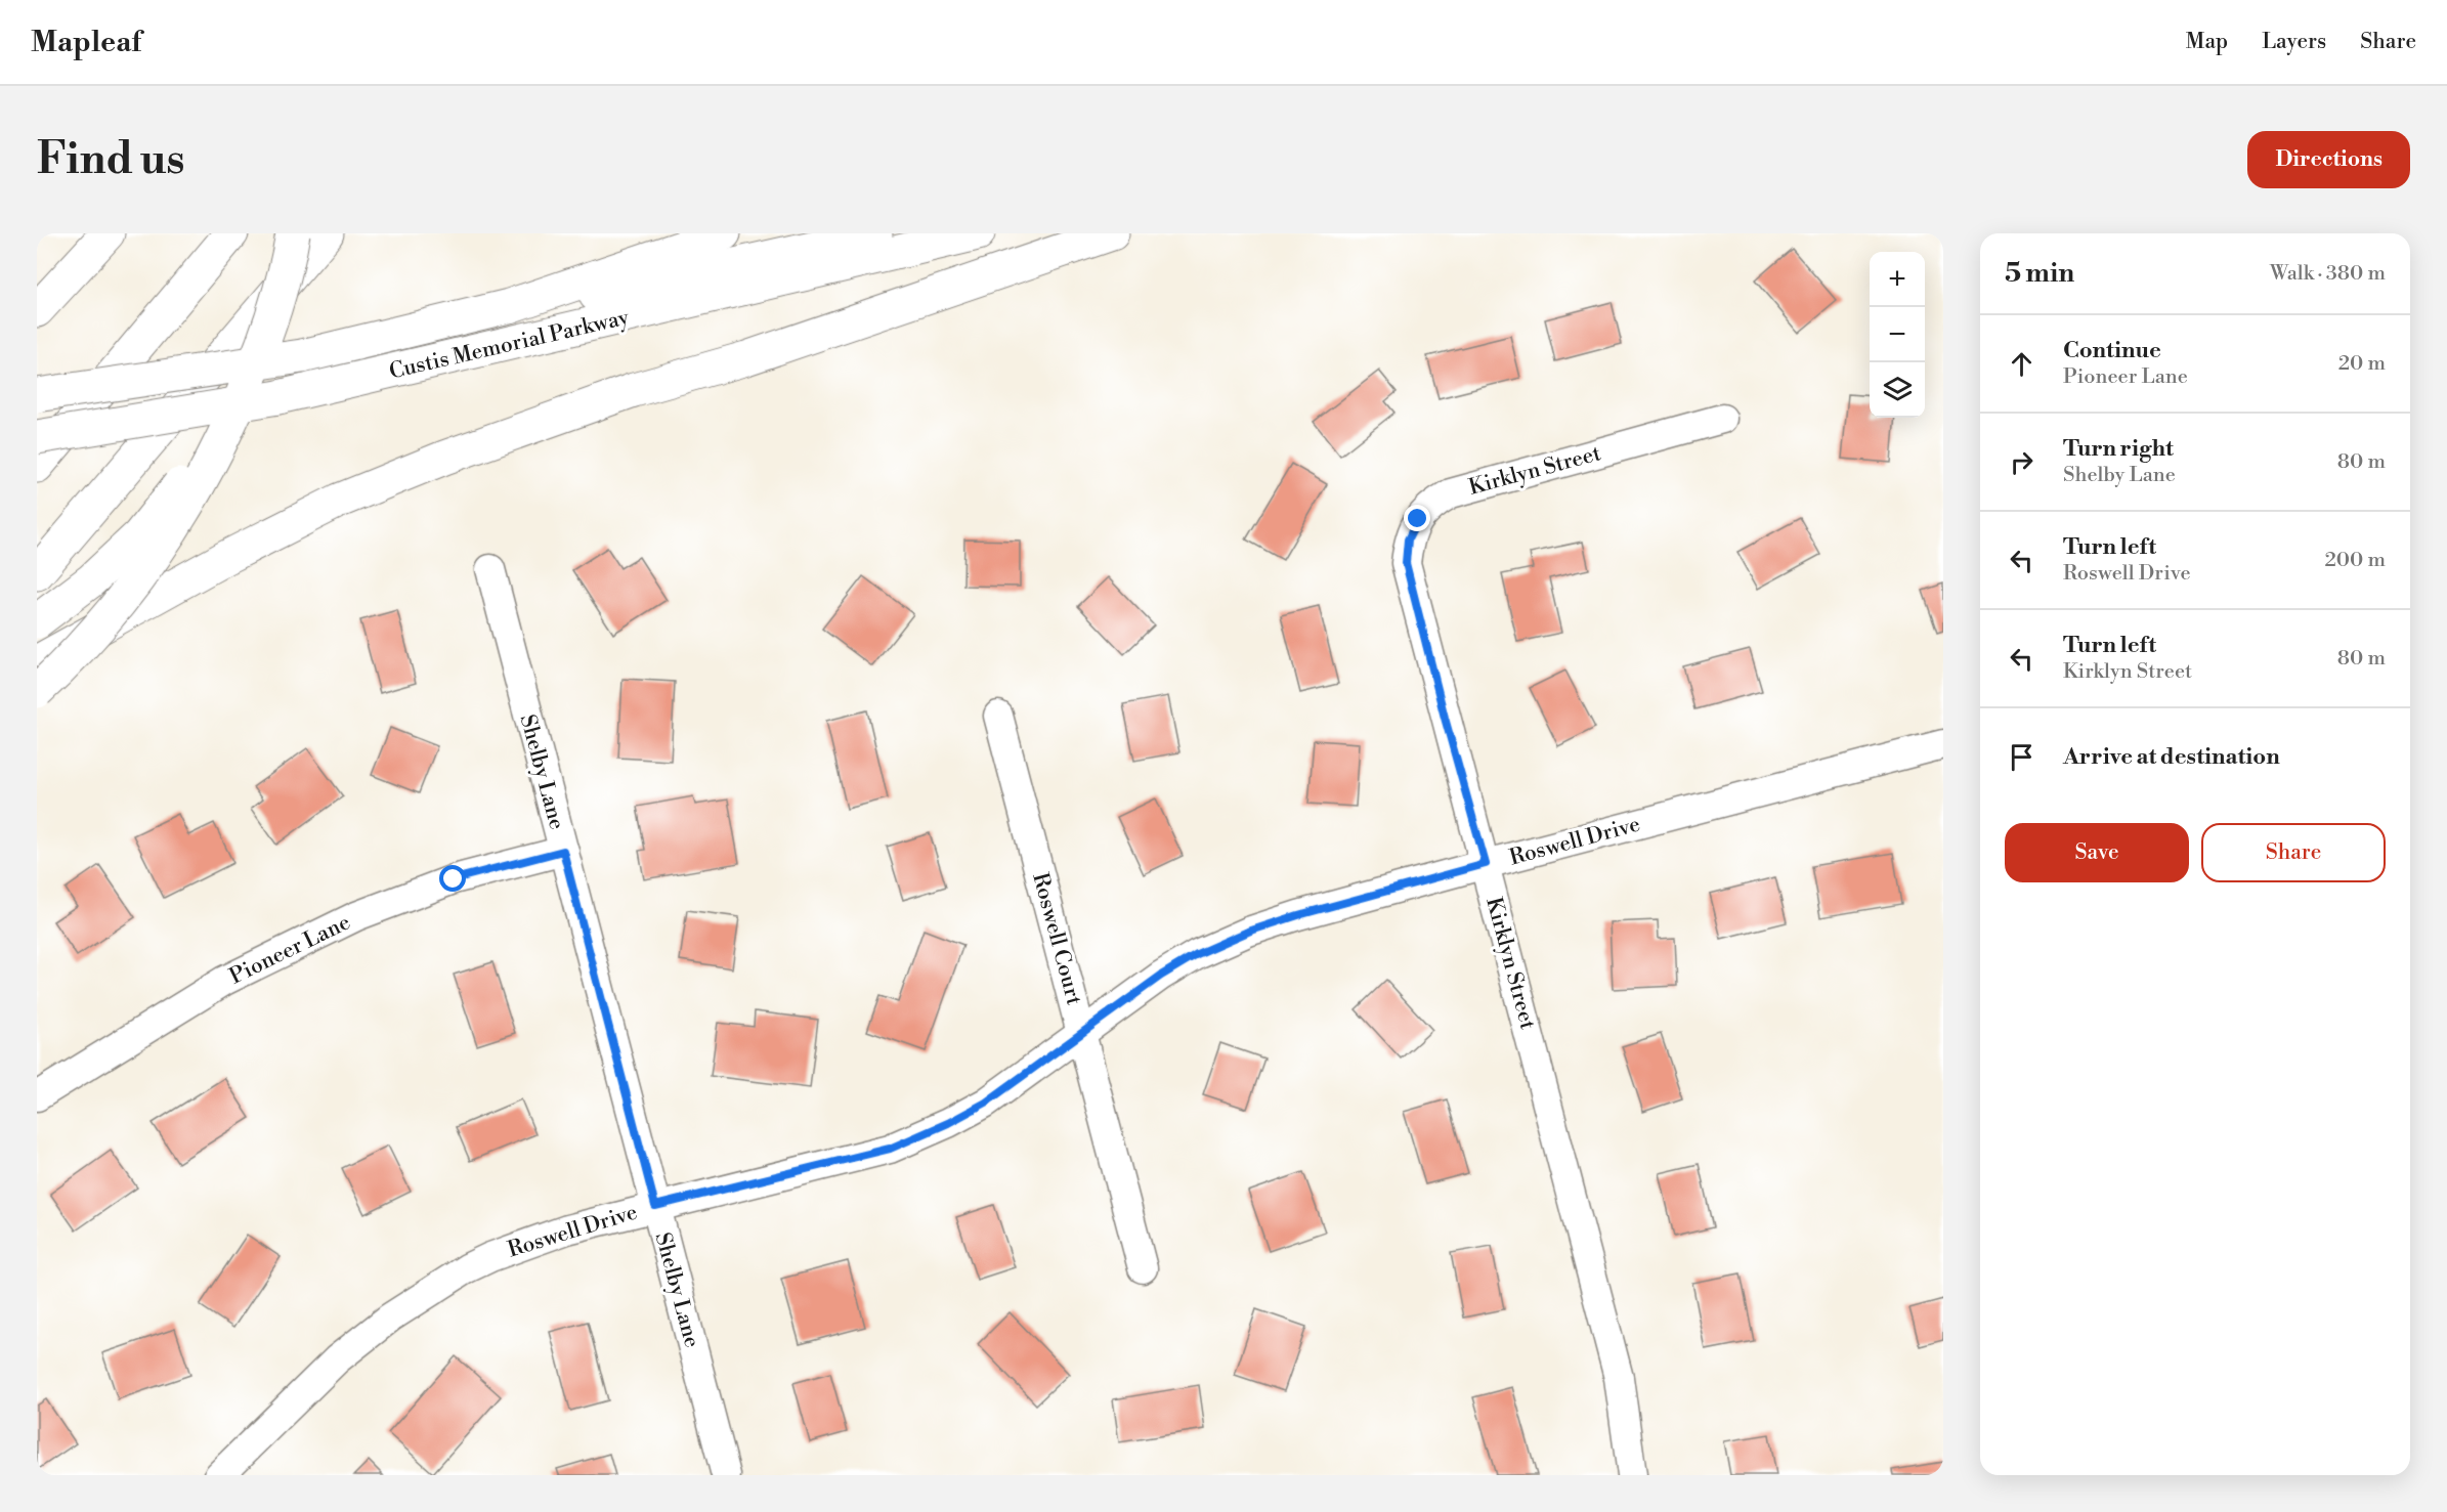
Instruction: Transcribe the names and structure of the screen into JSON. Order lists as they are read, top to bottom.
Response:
{
  "streets": {
    "highway": ["Custis Memorial Parkway"],
    "street": [
      "Kirklyn Street",
      "Shelby Lane",
      "Roswell Drive",
      "Roswell Court",
      "Pioneer Lane"
    ]
  },
  "crossings": [
    ["Kirklyn Street", "Roswell Drive"],
    ["Shelby Lane", "Roswell Drive"],
    ["Shelby Lane", "Pioneer Lane"],
    ["Roswell Drive", "Roswell Court"]
  ],
  "page": {
    "header": "Mapleaf",
    "nav": ["Map", "Layers", "Share"],
    "buttons": [
      "Directions",
      ["Save", "Share"]
    ],
    "title": "Find us",
    "heading": ["5 min", "Walk · 380 m"],
    "map_buttons": ["+", "−"],
    "list": [
      ["Continue", "Pioneer Lane", "20 m"],
      ["Turn right", "Shelby Lane", "80 m"],
      ["Turn left", "Roswell Drive", "200 m"],
      ["Turn left", "Kirklyn Street", "80 m"],
      "Arrive at destination"
    ]
  }
}
